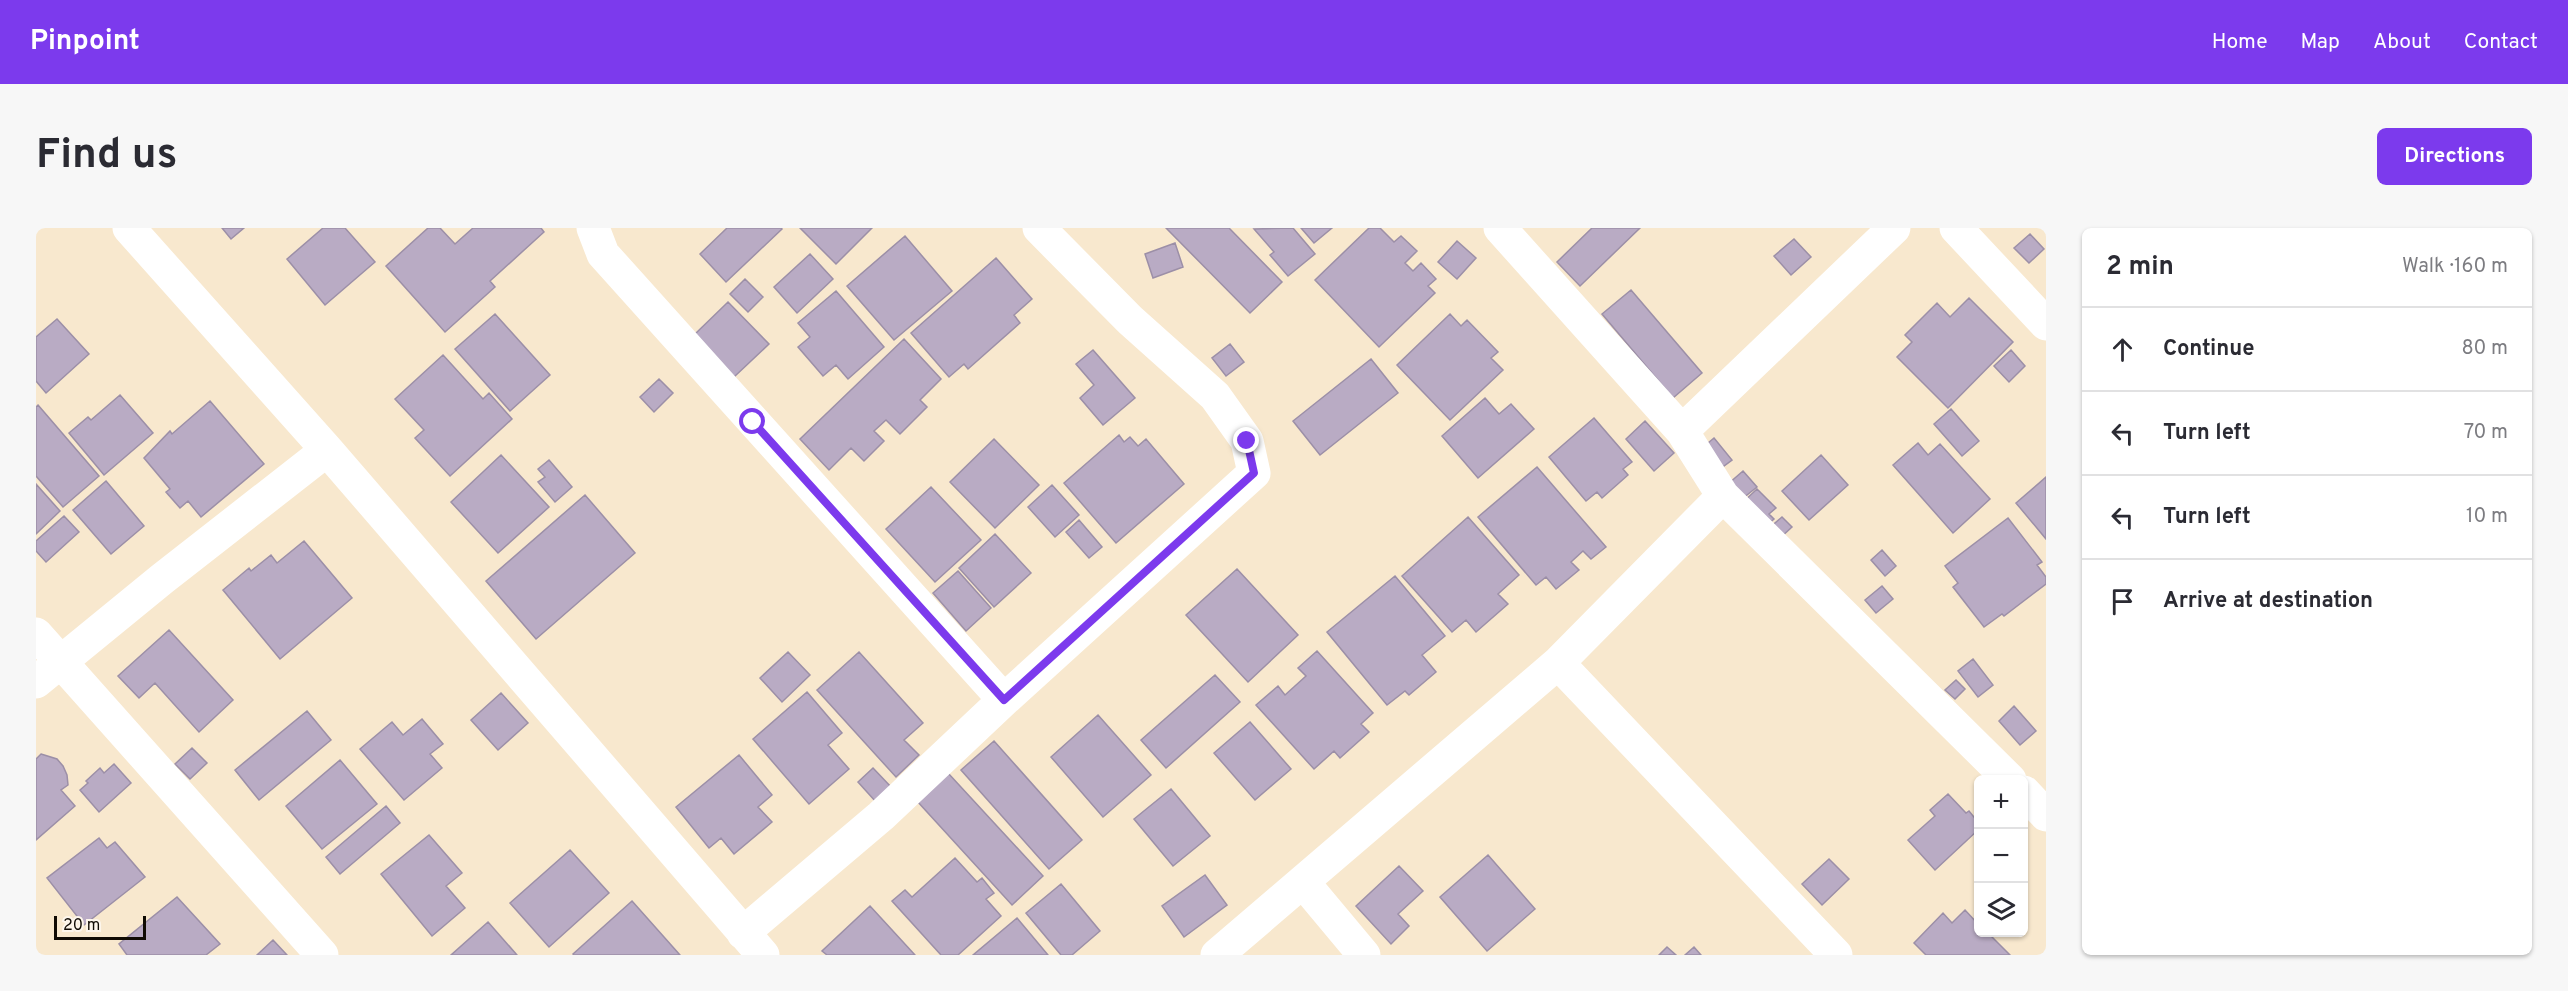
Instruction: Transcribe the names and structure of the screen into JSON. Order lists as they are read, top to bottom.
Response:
{
  "scale_bar": "20 m",
  "page": {
    "header": "Pinpoint",
    "nav": [
      "Home",
      "Map",
      "About",
      "Contact"
    ],
    "buttons": "Directions",
    "title": "Find us",
    "heading": ["2 min", "Walk · 160 m"],
    "list": [
      ["Continue", "80 m"],
      ["Turn left", "70 m"],
      ["Turn left", "10 m"],
      "Arrive at destination"
    ],
    "map_buttons": ["+", "−"],
    "scale": "20 m"
  }
}
